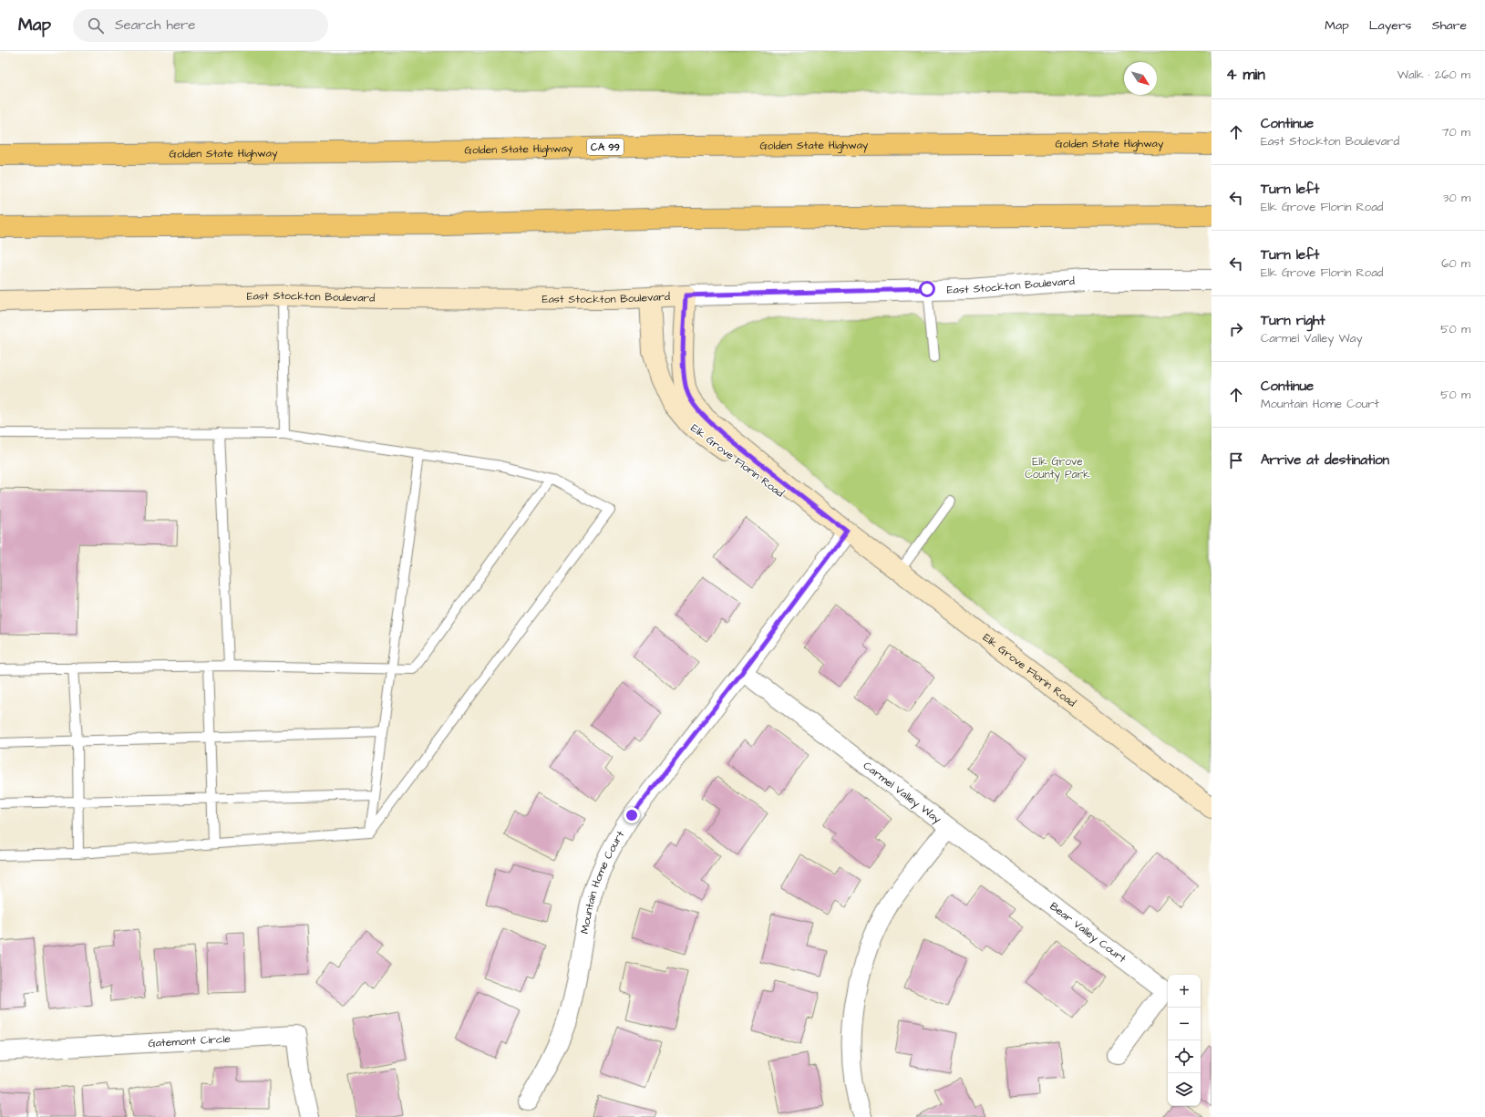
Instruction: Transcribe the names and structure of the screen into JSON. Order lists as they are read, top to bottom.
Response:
{
  "streets": {
    "highway": ["Golden State Highway", "CA 99"],
    "main road": ["East Stockton Boulevard", "Elk Grove Florin Road"],
    "street": [
      "Carmel Valley Way",
      "Mountain Home Court",
      "Bear Valley Court",
      "Gatemont Circle"
    ]
  },
  "crossings": [
    ["East Stockton Boulevard", "Elk Grove Florin Road"],
    ["Carmel Valley Way", "Mountain Home Court"],
    ["Carmel Valley Way", "Bear Valley Court"]
  ],
  "parks": ["Elk Grove County Park"],
  "north": "bottom right",
  "page": {
    "header": "Map",
    "search": "Search here",
    "nav": ["Map", "Layers", "Share"],
    "heading": ["4 min", "Walk · 260 m"],
    "list": [
      ["Continue", "East Stockton Boulevard", "70 m"],
      ["Turn left", "Elk Grove Florin Road", "30 m"],
      ["Turn left", "Elk Grove Florin Road", "60 m"],
      ["Turn right", "Carmel Valley Way", "50 m"],
      ["Continue", "Mountain Home Court", "50 m"],
      "Arrive at destination"
    ],
    "map_buttons": ["+", "−"]
  }
}
